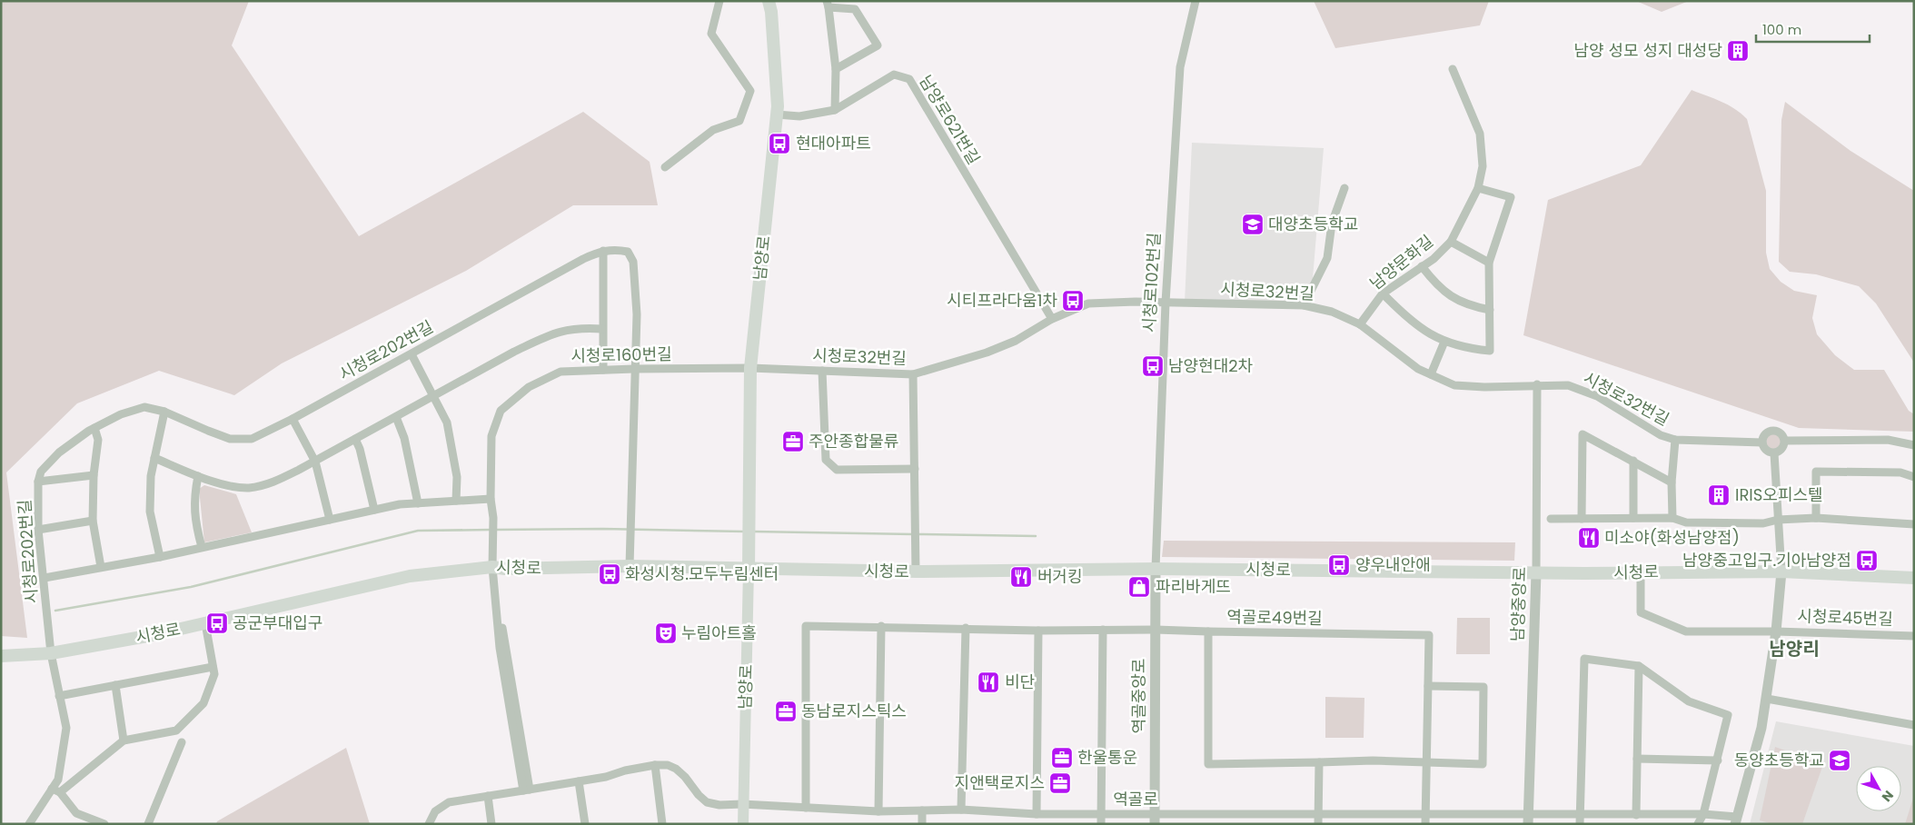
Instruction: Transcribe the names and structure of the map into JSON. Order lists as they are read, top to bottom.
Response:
{
  "streets": {
    "main road": ["남양로", "시청로"],
    "street": [
      "남양로621번길",
      "남양문화길",
      "시청로102번길",
      "시청로32번길",
      "시청로202번길",
      "시청로160번길",
      "남양중앙로",
      "역골로49번길",
      "시청로45번길",
      "역골중앙로",
      "역골로"
    ]
  },
  "crossings": [
    ["남양로621번길", "시청로32번길"],
    ["남양로", "시청로32번길"],
    ["남양로", "시청로160번길"],
    ["남양로", "시청로"],
    ["남양로", "역골로"],
    ["남양문화길", "시청로32번길"],
    ["시청로102번길", "시청로32번길"],
    ["시청로102번길", "시청로"],
    ["시청로102번길", "역골중앙로"],
    ["시청로32번길", "시청로160번길"],
    ["시청로32번길", "남양중앙로"],
    ["시청로202번길", "시청로160번길"],
    ["시청로202번길", "시청로"],
    ["시청로160번길", "시청로"],
    ["시청로", "남양중앙로"],
    ["시청로", "시청로45번길"],
    ["시청로", "역골중앙로"],
    ["남양중앙로", "역골로"],
    ["역골로49번길", "역골로"],
    ["시청로45번길", "역골로"],
    ["역골중앙로", "역골로"]
  ],
  "districts": ["남양리"],
  "places": {
    "building": ["남양 성모 성지 대성당", "IRIS오피스텔"],
    "bus stop": [
      "현대아파트",
      "시티프라다움1차",
      "남양현대2차",
      "남양중고입구.기아남양점",
      "양우내안애",
      "화성시청.모두누림센터",
      "공군부대입구"
    ],
    "school or university": ["대양초등학교", "동양초등학교"],
    "office": [
      "주안종합물류",
      "동남로지스틱스",
      "한울통운",
      "지앤택로지스"
    ],
    "restaurant": ["미소야(화성남양점)", "버거킹", "비단"],
    "shop": ["파리바게뜨"],
    "theatre": ["누림아트홀"]
  },
  "scale_bar": "100 m",
  "north": "bottom right"
}
